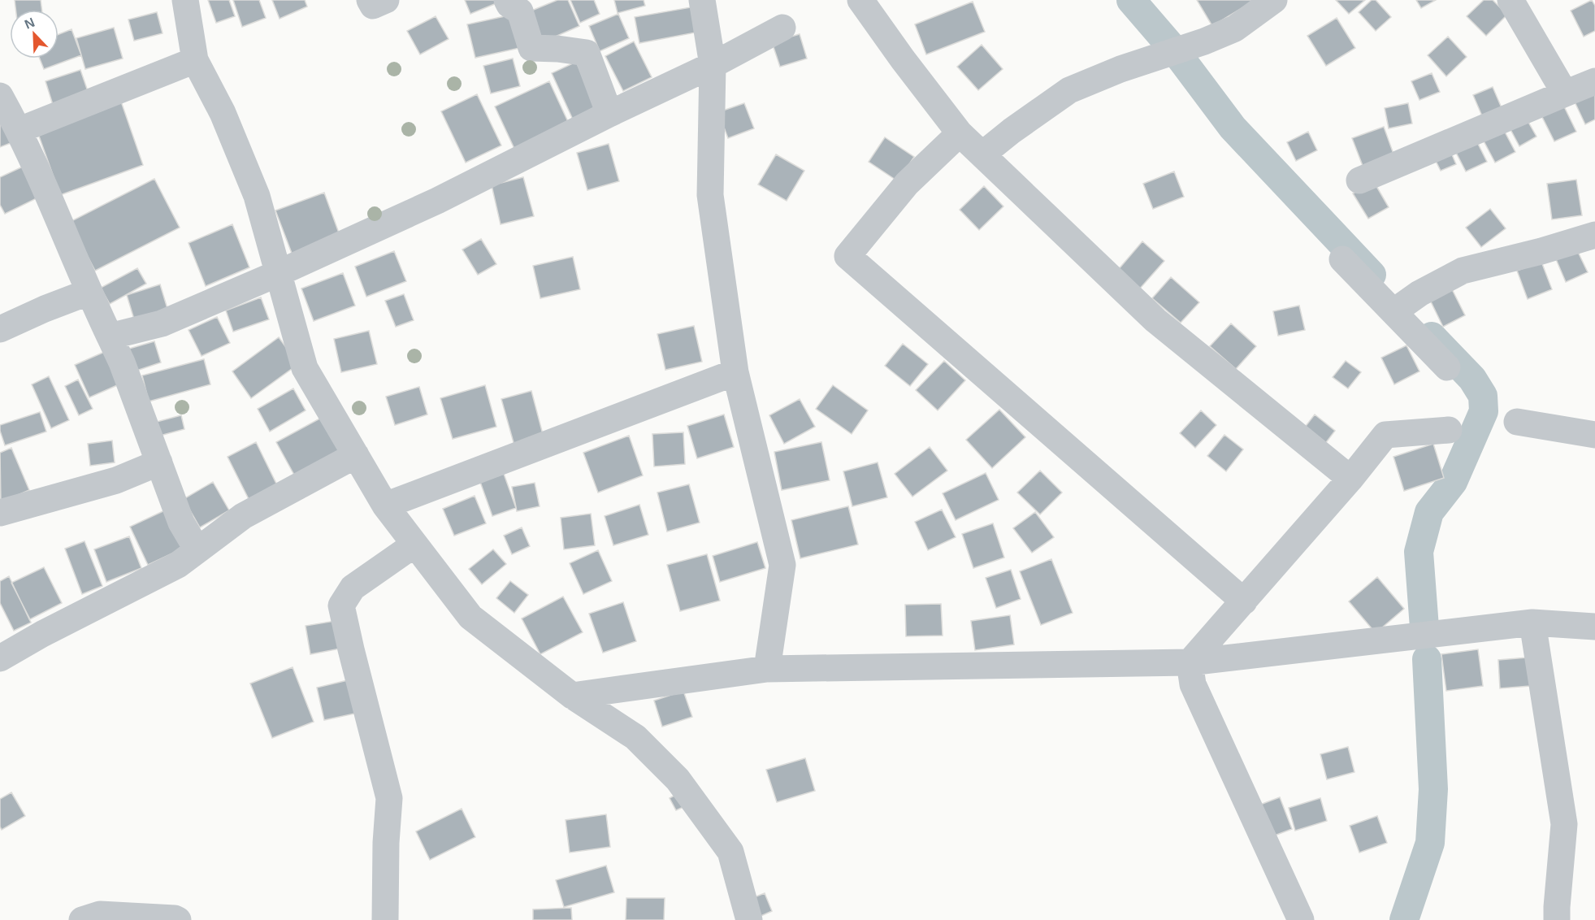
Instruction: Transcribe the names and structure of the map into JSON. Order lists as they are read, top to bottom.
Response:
{
  "north": "top left"
}
